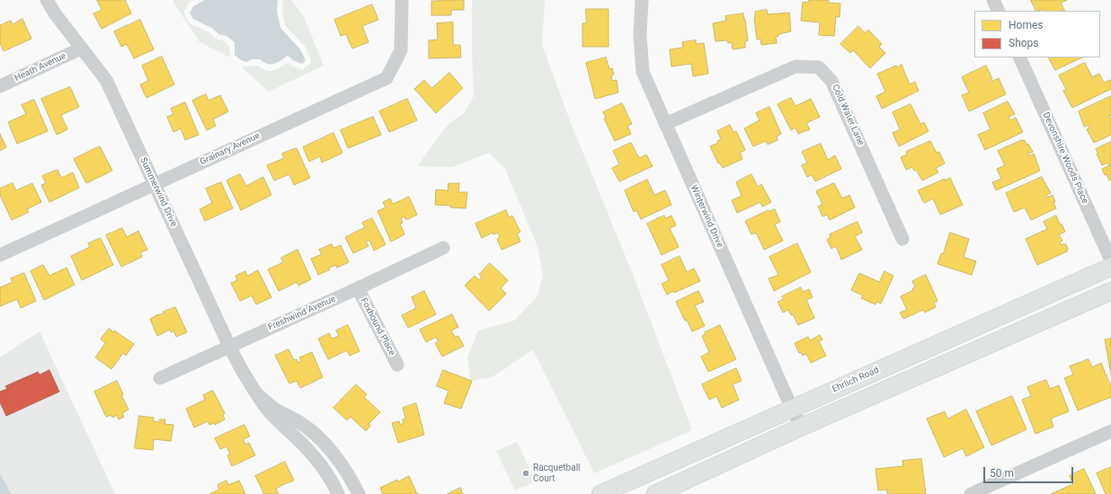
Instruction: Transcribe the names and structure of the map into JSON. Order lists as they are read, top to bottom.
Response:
{
  "streets": {
    "main road": ["Ehrlich Road"],
    "street": [
      "Heath Avenue",
      "Cold Water Lane",
      "Grainary Avenue",
      "Devonshire Woods Place",
      "Summerwind Drive",
      "Winterwind Drive",
      "Freshwind Avenue",
      "Foxhound Place"
    ]
  },
  "crossings": [
    ["Heath Avenue", "Summerwind Drive"],
    ["Cold Water Lane", "Winterwind Drive"],
    ["Grainary Avenue", "Summerwind Drive"],
    ["Summerwind Drive", "Freshwind Avenue"],
    ["Winterwind Drive", "Ehrlich Road"],
    ["Freshwind Avenue", "Foxhound Place"]
  ],
  "places": ["Racquetball Court"],
  "legend": ["Homes", "Shops"],
  "scale_bar": "50 m"
}
